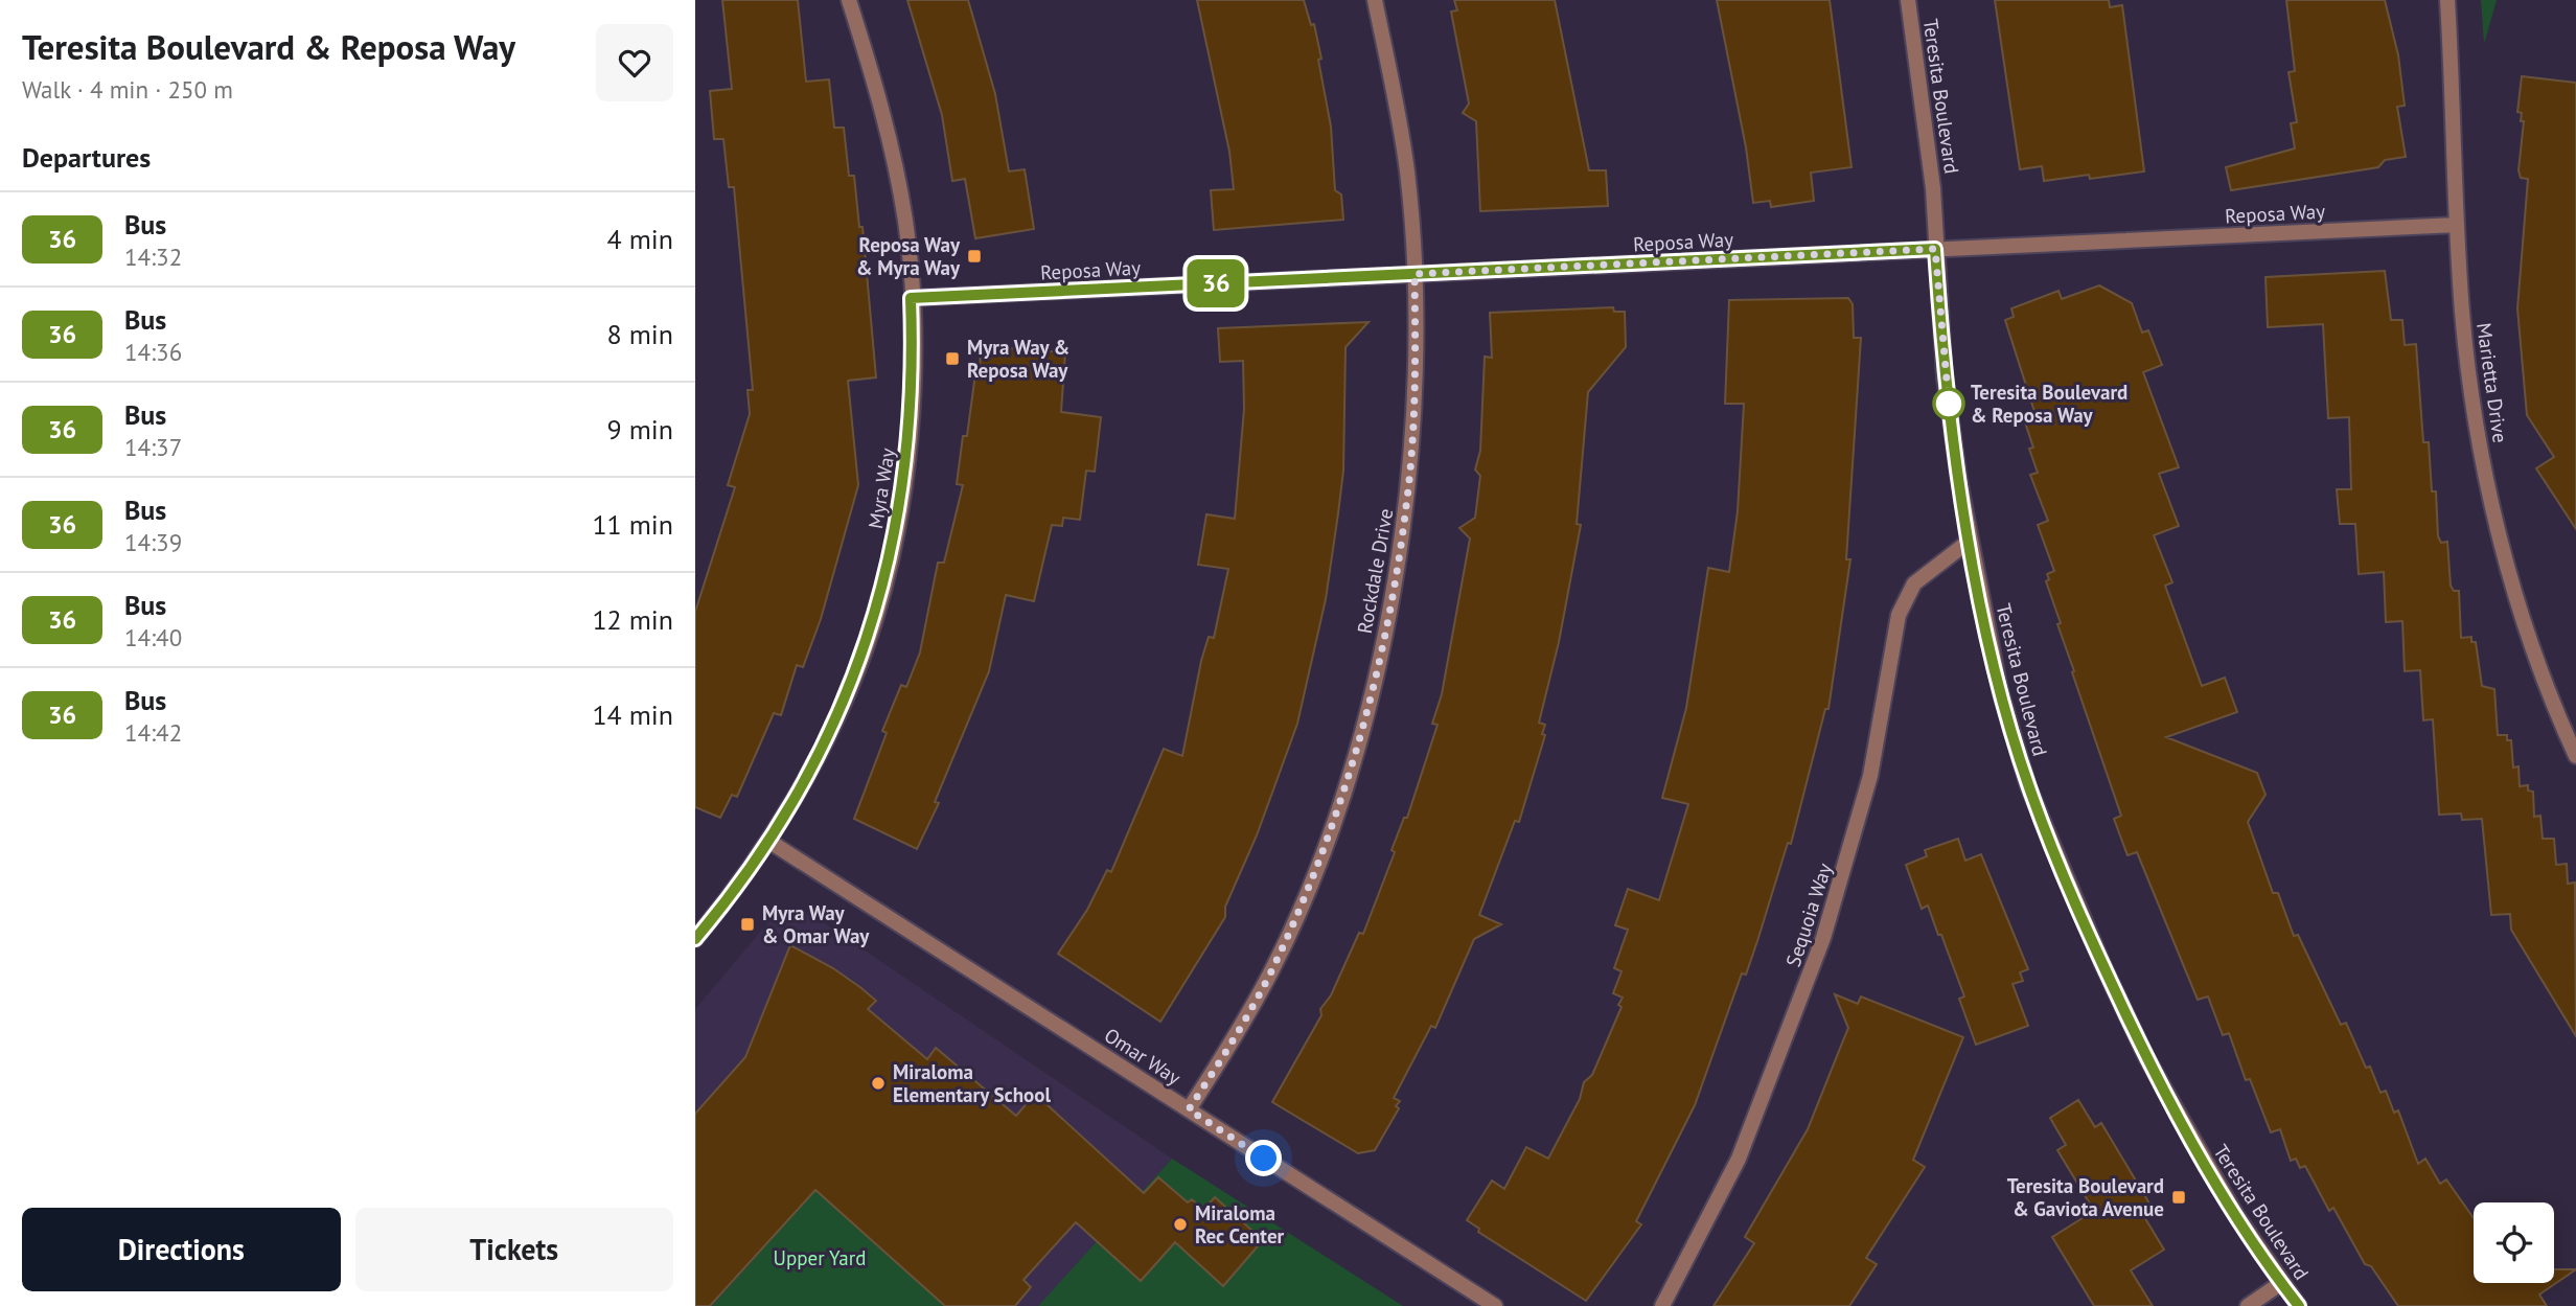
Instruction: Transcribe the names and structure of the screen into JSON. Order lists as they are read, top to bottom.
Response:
{
  "streets": {
    "street": [
      "Teresita Boulevard",
      "Reposa Way",
      "Marietta Drive",
      "Myra Way",
      "Rockdale Drive",
      "Sequoia Way",
      "Omar Way"
    ]
  },
  "crossings": [
    ["Teresita Boulevard", "Reposa Way"],
    ["Teresita Boulevard", "Sequoia Way"],
    ["Reposa Way", "Marietta Drive"],
    ["Reposa Way", "Myra Way"],
    ["Reposa Way", "Rockdale Drive"],
    ["Myra Way", "Omar Way"],
    ["Rockdale Drive", "Omar Way"]
  ],
  "parks": ["Upper Yard"],
  "places": {
    "transit": [
      "Reposa Way & Myra Way",
      "Myra Way & Reposa Way",
      "Myra Way & Omar Way",
      "Teresita Boulevard & Gaviota Avenue"
    ],
    "other": ["Teresita Boulevard & Reposa Way", "Miraloma Elementary School", "Miraloma Rec Center"]
  },
  "lines": ["bus line 36"],
  "page": {
    "heading": [
      ["Teresita Boulevard & Reposa Way", "Walk · 4 min · 250 m"],
      "Departures"
    ],
    "on_map": "36",
    "list": [
      {
        "mark": "36",
        "name": "Bus",
        "note": "14:32",
        "value": "4 min"
      },
      {
        "mark": "36",
        "name": "Bus",
        "note": "14:36",
        "value": "8 min"
      },
      {
        "mark": "36",
        "name": "Bus",
        "note": "14:37",
        "value": "9 min"
      },
      {
        "mark": "36",
        "name": "Bus",
        "note": "14:39",
        "value": "11 min"
      },
      {
        "mark": "36",
        "name": "Bus",
        "note": "14:40",
        "value": "12 min"
      },
      {
        "mark": "36",
        "name": "Bus",
        "note": "14:42",
        "value": "14 min"
      }
    ],
    "buttons": ["Directions", "Tickets"]
  }
}
